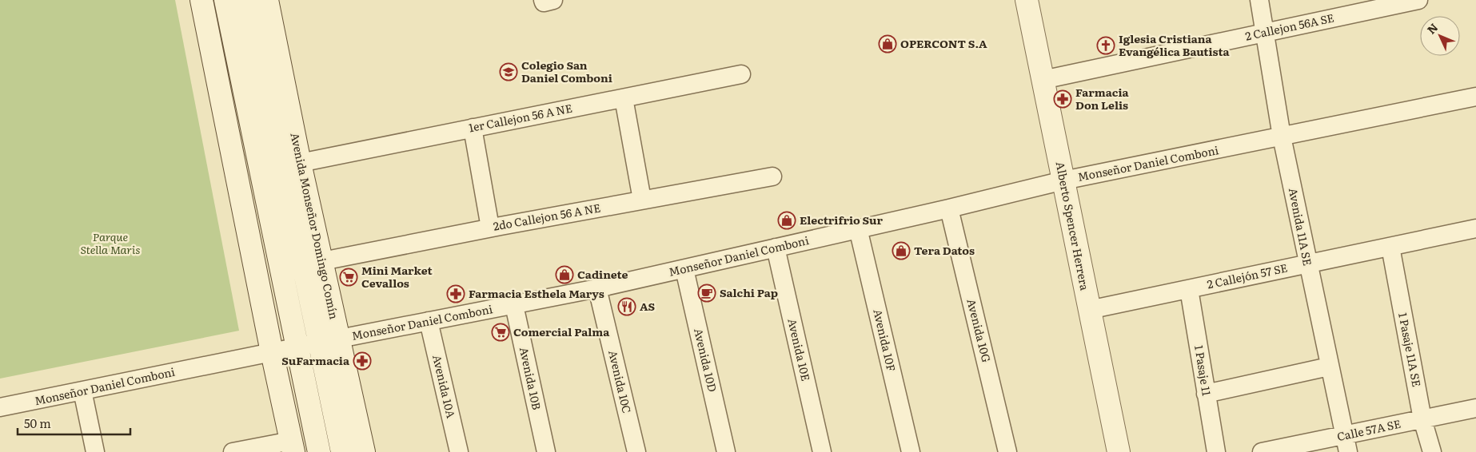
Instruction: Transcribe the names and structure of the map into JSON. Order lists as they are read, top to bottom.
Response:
{
  "streets": {
    "main road": ["Avenida Monseñor Domingo Comín", "Alberto Spencer Herrera"],
    "street": [
      "2 Callejon 56A SE",
      "1er Callejon 56 A NE",
      "Monseñor Daniel Comboni",
      "2do Callejon 56 A NE",
      "Avenida 11A SE",
      "2 Callejón 57 SE",
      "Avenida 10G",
      "Avenida 10F",
      "Avenida 10E",
      "1 Pasaje 11A SE",
      "Avenida 10D",
      "1 Pasaje 11",
      "Avenida 10B",
      "Avenida 10C",
      "Avenida 10A",
      "Calle 57A SE"
    ]
  },
  "crossings": [
    ["2 Callejon 56A SE", "Alberto Spencer Herrera"],
    ["2 Callejon 56A SE", "Avenida 11A SE"],
    ["1er Callejon 56 A NE", "Avenida Monseñor Domingo Comín"],
    ["Monseñor Daniel Comboni", "Avenida Monseñor Domingo Comín"],
    ["Monseñor Daniel Comboni", "Alberto Spencer Herrera"],
    ["Monseñor Daniel Comboni", "Avenida 11A SE"],
    ["Monseñor Daniel Comboni", "Avenida 10G"],
    ["Monseñor Daniel Comboni", "Avenida 10F"],
    ["Monseñor Daniel Comboni", "Avenida 10E"],
    ["Monseñor Daniel Comboni", "Avenida 10D"],
    ["Monseñor Daniel Comboni", "Avenida 10B"],
    ["Monseñor Daniel Comboni", "Avenida 10C"],
    ["Monseñor Daniel Comboni", "Avenida 10A"],
    ["2do Callejon 56 A NE", "Avenida Monseñor Domingo Comín"],
    ["Alberto Spencer Herrera", "2 Callejón 57 SE"],
    ["Avenida 11A SE", "2 Callejón 57 SE"],
    ["Avenida 11A SE", "Calle 57A SE"],
    ["2 Callejón 57 SE", "1 Pasaje 11A SE"],
    ["2 Callejón 57 SE", "1 Pasaje 11"],
    ["1 Pasaje 11A SE", "Calle 57A SE"]
  ],
  "parks": ["Parque Stella Maris"],
  "places": {
    "shop": [
      "OPERCONT S.A",
      "Electrifrio Sur",
      "Tera Datos",
      "Cadinete"
    ],
    "church": ["Iglesia Cristiana Evangélica Bautista"],
    "school or university": ["Colegio San Daniel Comboni"],
    "pharmacy": ["Farmacia Don Lelis", "Farmacia Esthela Marys", "SuFarmacia"],
    "supermarket": ["Mini Market Cevallos", "Comercial Palma"],
    "cafe": ["Salchi Pap"],
    "restaurant": ["AS"]
  },
  "scale_bar": "50 m",
  "north": "top left"
}
